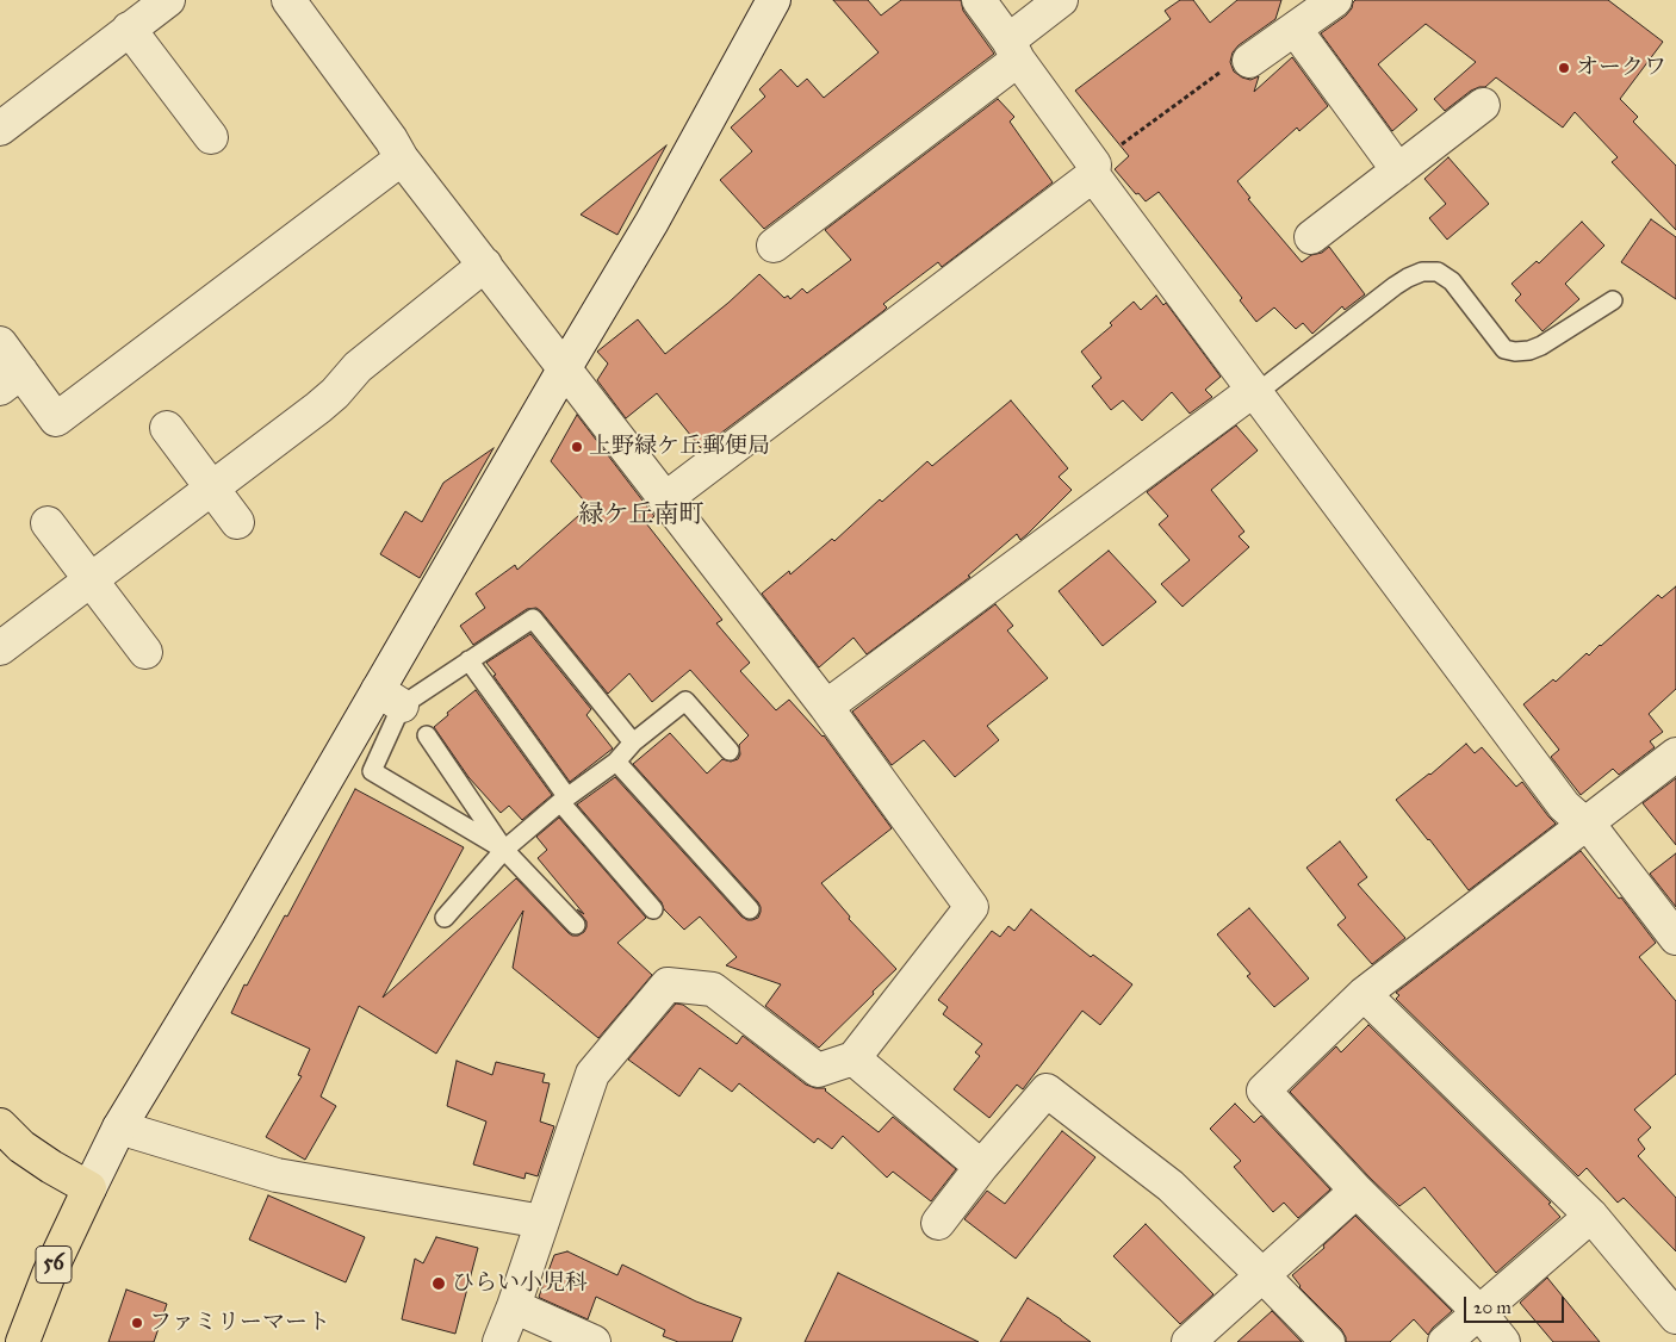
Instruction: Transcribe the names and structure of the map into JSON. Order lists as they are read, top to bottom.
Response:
{
  "streets": {
    "main road": ["56"]
  },
  "districts": ["緑ケ丘南町"],
  "places": [
    "オークワ",
    "上野緑ケ丘郵便局",
    "ひらい小児科",
    "ファミリーマート"
  ],
  "scale_bar": "20 m"
}
